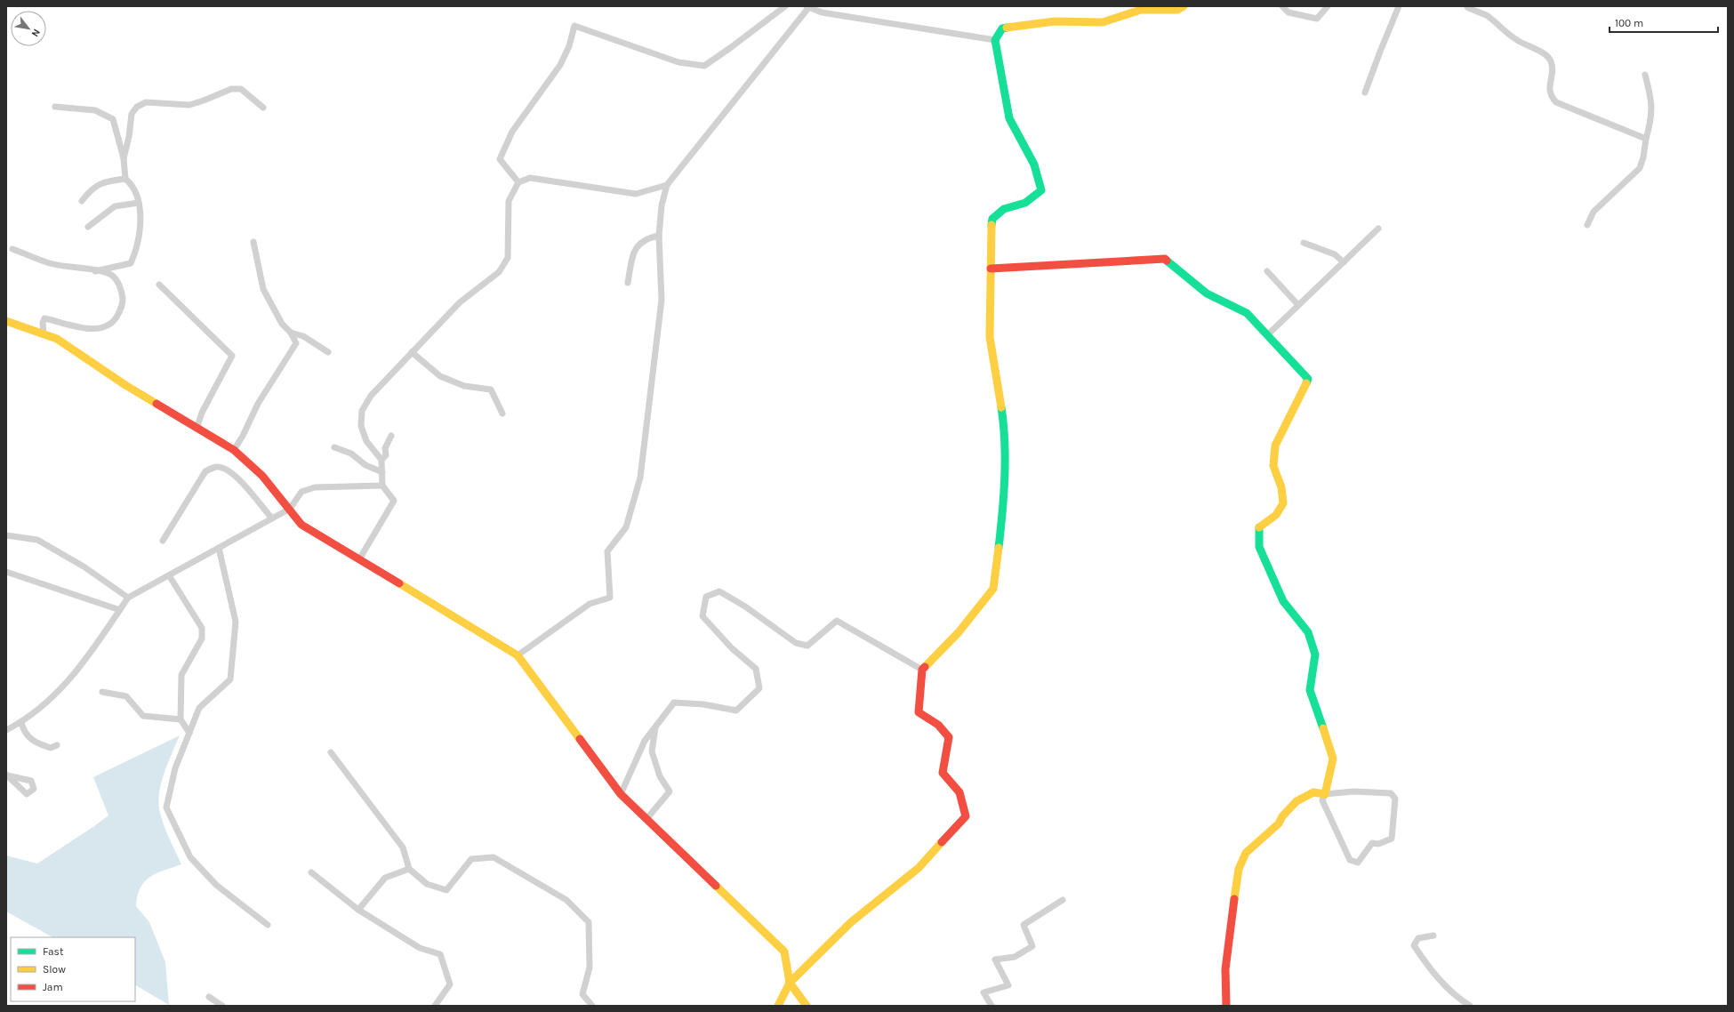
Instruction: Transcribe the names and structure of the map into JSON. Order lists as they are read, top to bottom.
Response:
{
  "legend": ["Fast", "Slow", "Jam"],
  "scale_bar": "100 m",
  "north": "bottom right"
}
